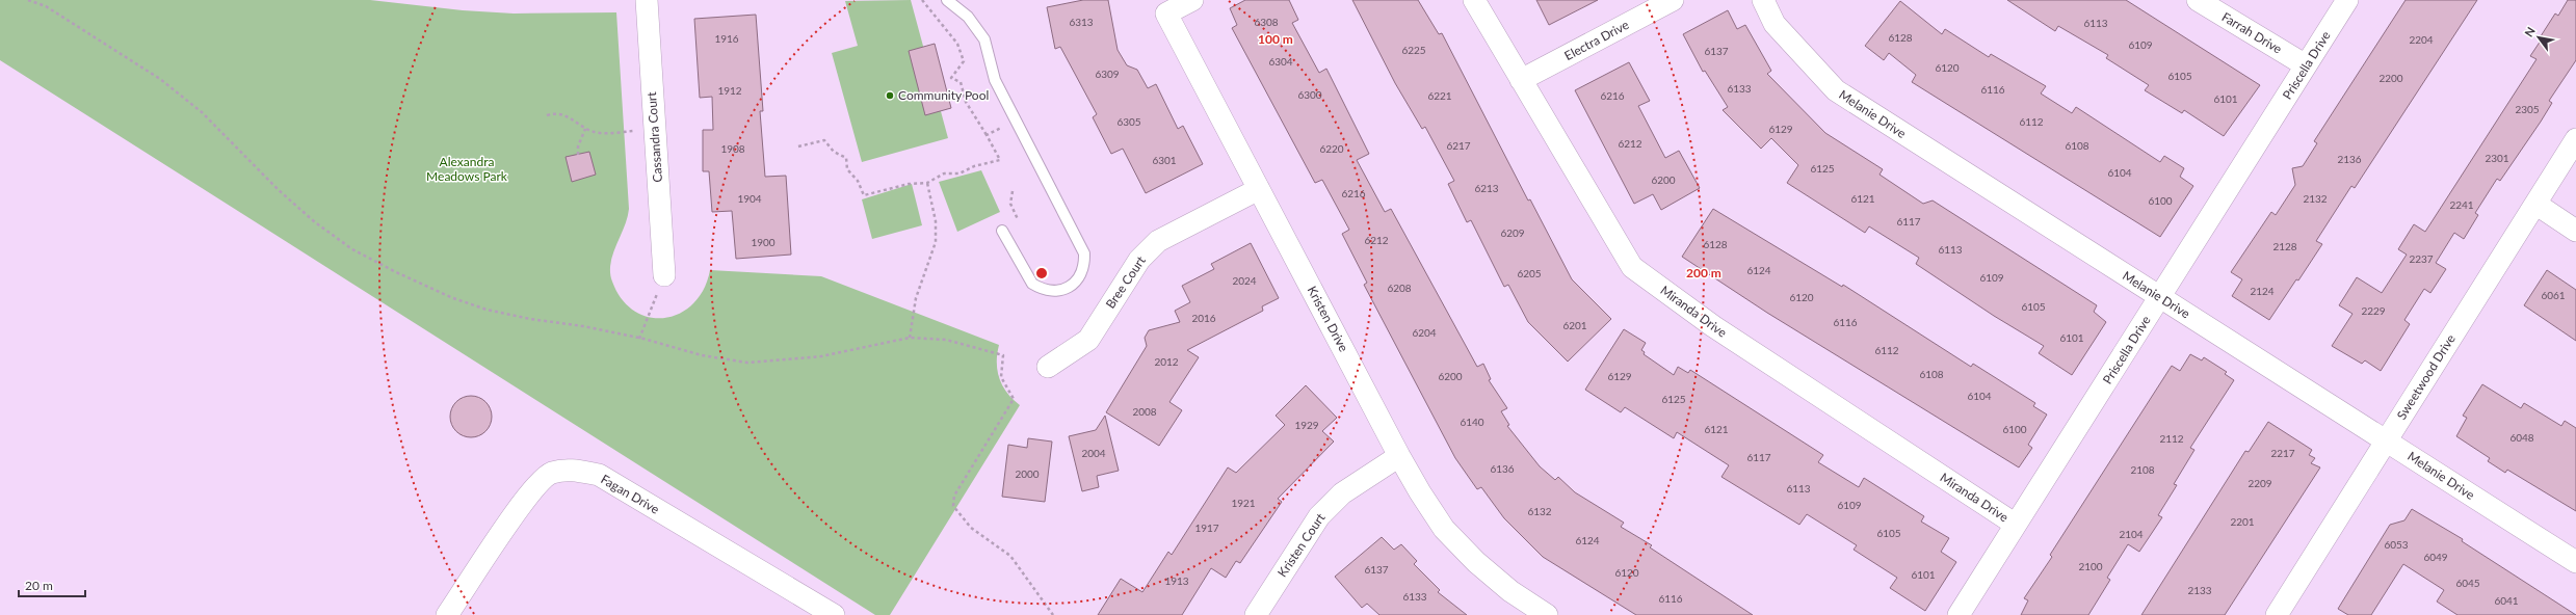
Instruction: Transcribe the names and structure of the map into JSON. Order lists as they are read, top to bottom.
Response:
{
  "streets": {
    "street": [
      "Farrah Drive",
      "Electra Drive",
      "Priscella Drive",
      "Melanie Drive",
      "Cassandra Court",
      "Bree Court",
      "Miranda Drive",
      "Kristen Drive",
      "Sweetwood Drive",
      "Fagan Drive",
      "Kristen Court"
    ]
  },
  "crossings": [
    ["Farrah Drive", "Priscella Drive"],
    ["Electra Drive", "Miranda Drive"],
    ["Priscella Drive", "Melanie Drive"],
    ["Priscella Drive", "Miranda Drive"],
    ["Melanie Drive", "Sweetwood Drive"],
    ["Bree Court", "Kristen Drive"],
    ["Kristen Drive", "Kristen Court"]
  ],
  "parks": ["Alexandra Meadows Park"],
  "places": ["Community Pool"],
  "house_numbers": [
    "6313",
    "6308",
    "6113",
    "6128",
    "1916",
    "2204",
    "6109",
    "6225",
    "6137",
    "6304",
    "6120",
    "6309",
    "6105",
    "2200",
    "6133",
    "6116",
    "1912",
    "6300",
    "6221",
    "6216",
    "6101",
    "2305",
    "6305",
    "6112",
    "6129",
    "6212",
    "6217",
    "6108",
    "1908",
    "6220",
    "2301",
    "2136",
    "6301",
    "6125",
    "6104",
    "6200",
    "6213",
    "6216",
    "1904",
    "6121",
    "2132",
    "6100",
    "2241",
    "6117",
    "6209",
    "6212",
    "1900",
    "6128",
    "2128",
    "6113",
    "2237",
    "6124",
    "6205",
    "6109",
    "2024",
    "6208",
    "2124",
    "6061",
    "6120",
    "6105",
    "2229",
    "2016",
    "6116",
    "6201",
    "6204",
    "6101",
    "6112",
    "2012",
    "6108",
    "6200",
    "6129",
    "6104",
    "6125",
    "2008",
    "6140",
    "1929",
    "6121",
    "6100",
    "6048",
    "2112",
    "2004",
    "2217",
    "6117",
    "6136",
    "2108",
    "2000",
    "2209",
    "6113",
    "1921",
    "6109",
    "6132",
    "2201",
    "1917",
    "6105",
    "2104",
    "6124",
    "6053",
    "6049",
    "2100",
    "6137",
    "6120",
    "6101",
    "1913",
    "6045",
    "2133",
    "6133",
    "6116",
    "6041"
  ],
  "scale_bar": "20 m",
  "north": "top left",
  "rings": ["100 m", "200 m"]
}
